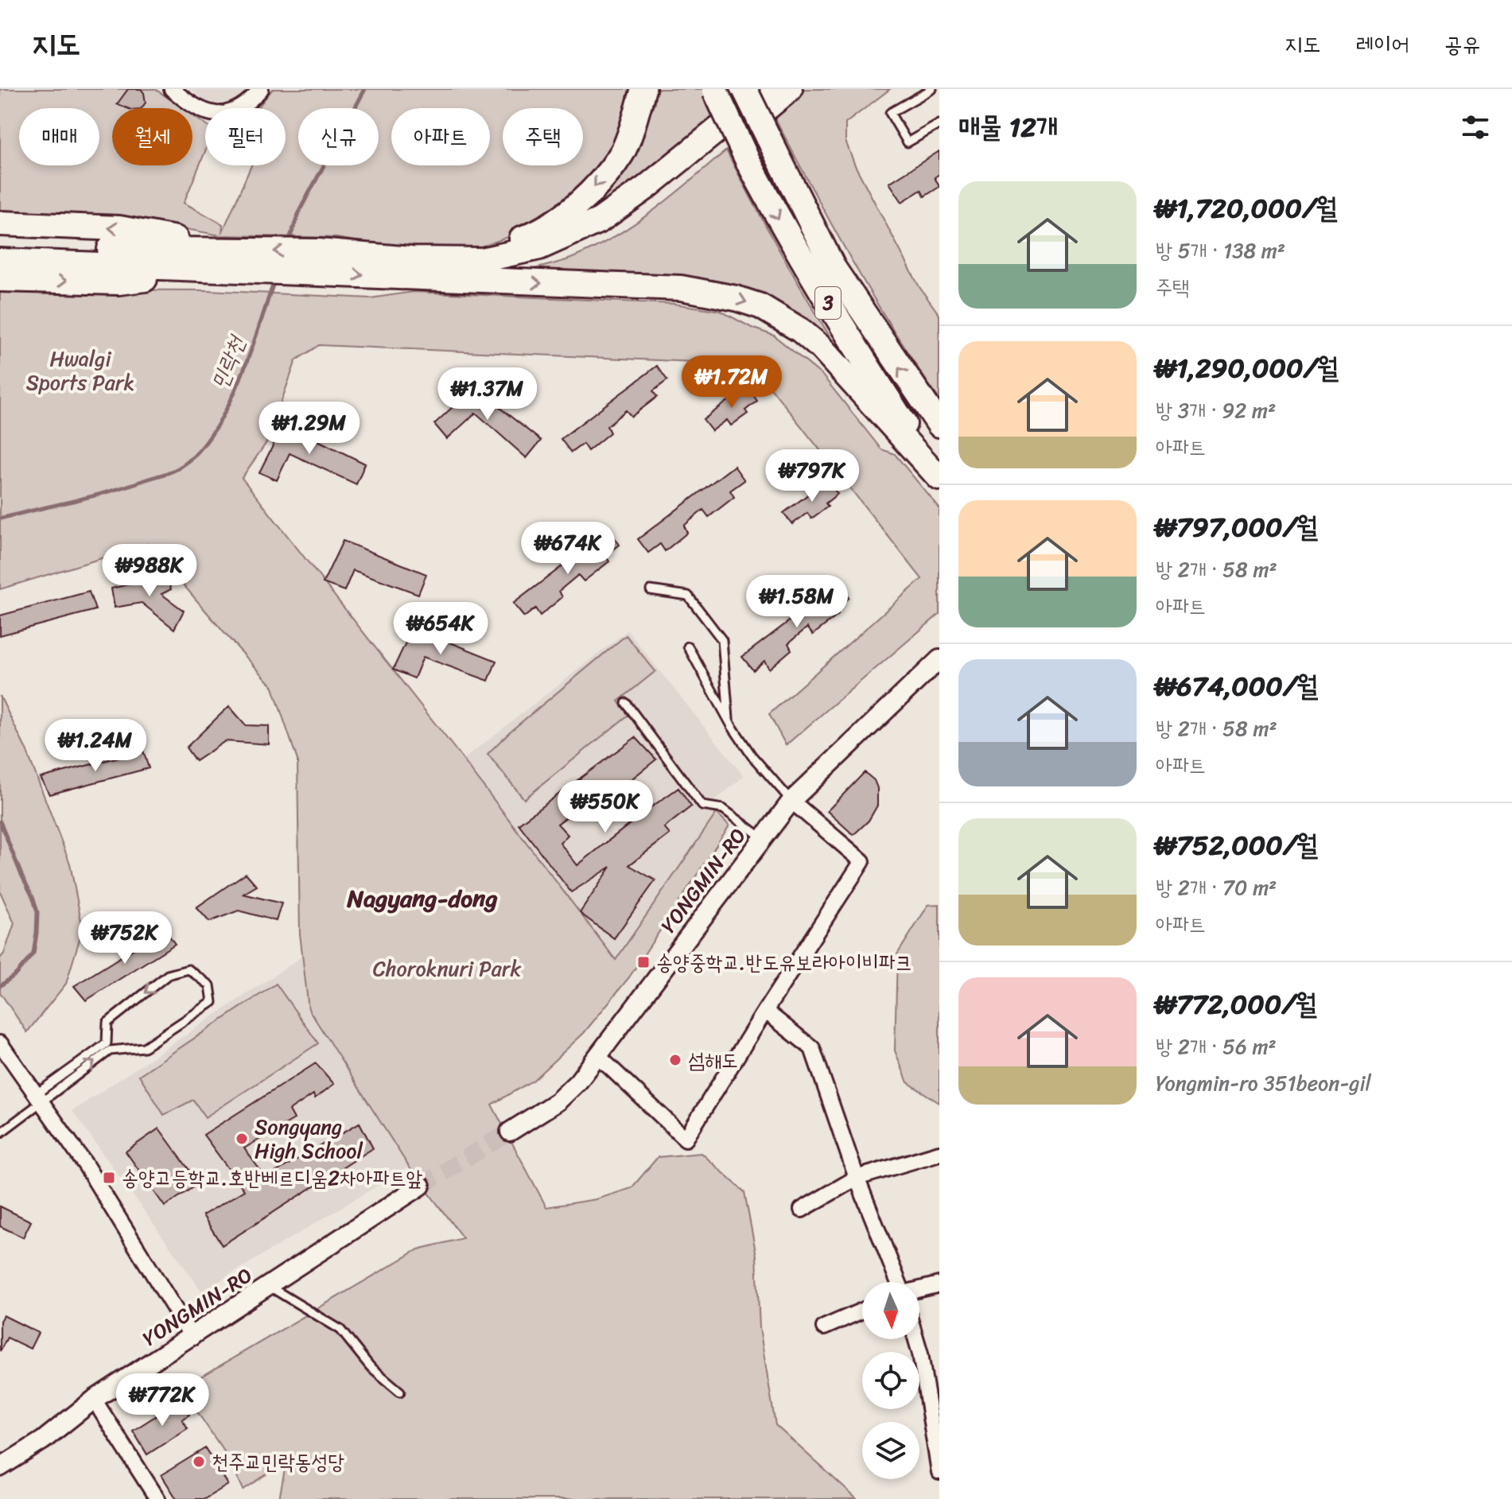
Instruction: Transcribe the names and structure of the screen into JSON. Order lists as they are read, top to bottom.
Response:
{
  "streets": {
    "highway": ["3"],
    "street": ["YONGMIN-RO"]
  },
  "districts": ["Nagyang-dong"],
  "water": ["민락천"],
  "parks": ["Hwalgi Sports Park", "Choroknuri Park"],
  "places": {
    "transit": ["송양중학교.반도유보라아이비파크", "송양고등학교.호반베르디움2차아파트앞"],
    "other": ["섬해도", "Songyang High School", "천주교민락동성당"]
  },
  "north": "bottom",
  "page": {
    "header": "지도",
    "nav": ["지도", "레이어", "공유"],
    "heading": "매물 12개",
    "chip": [
      "매매",
      "월세",
      "필터",
      "신규",
      "아파트",
      "주택"
    ],
    "list": [
      {
        "name": "₩1,720,000/월",
        "note": "방 5개 · 138 m² · 주택"
      },
      {
        "name": "₩1,290,000/월",
        "note": "방 3개 · 92 m² · 아파트"
      },
      {
        "name": "₩797,000/월",
        "note": "방 2개 · 58 m² · 아파트"
      },
      {
        "name": "₩674,000/월",
        "note": "방 2개 · 58 m² · 아파트"
      },
      {
        "name": "₩752,000/월",
        "note": "방 2개 · 70 m² · 아파트"
      },
      {
        "name": "₩772,000/월",
        "note": "방 2개 · 56 m² · Yongmin-ro 351beon-gil"
      }
    ],
    "price": [
      "₩1.72M",
      "₩1.37M",
      "₩1.29M",
      "₩797K",
      "₩674K",
      "₩988K",
      "₩1.58M",
      "₩654K",
      "₩1.24M",
      "₩550K",
      "₩752K",
      "₩772K"
    ]
  }
}
